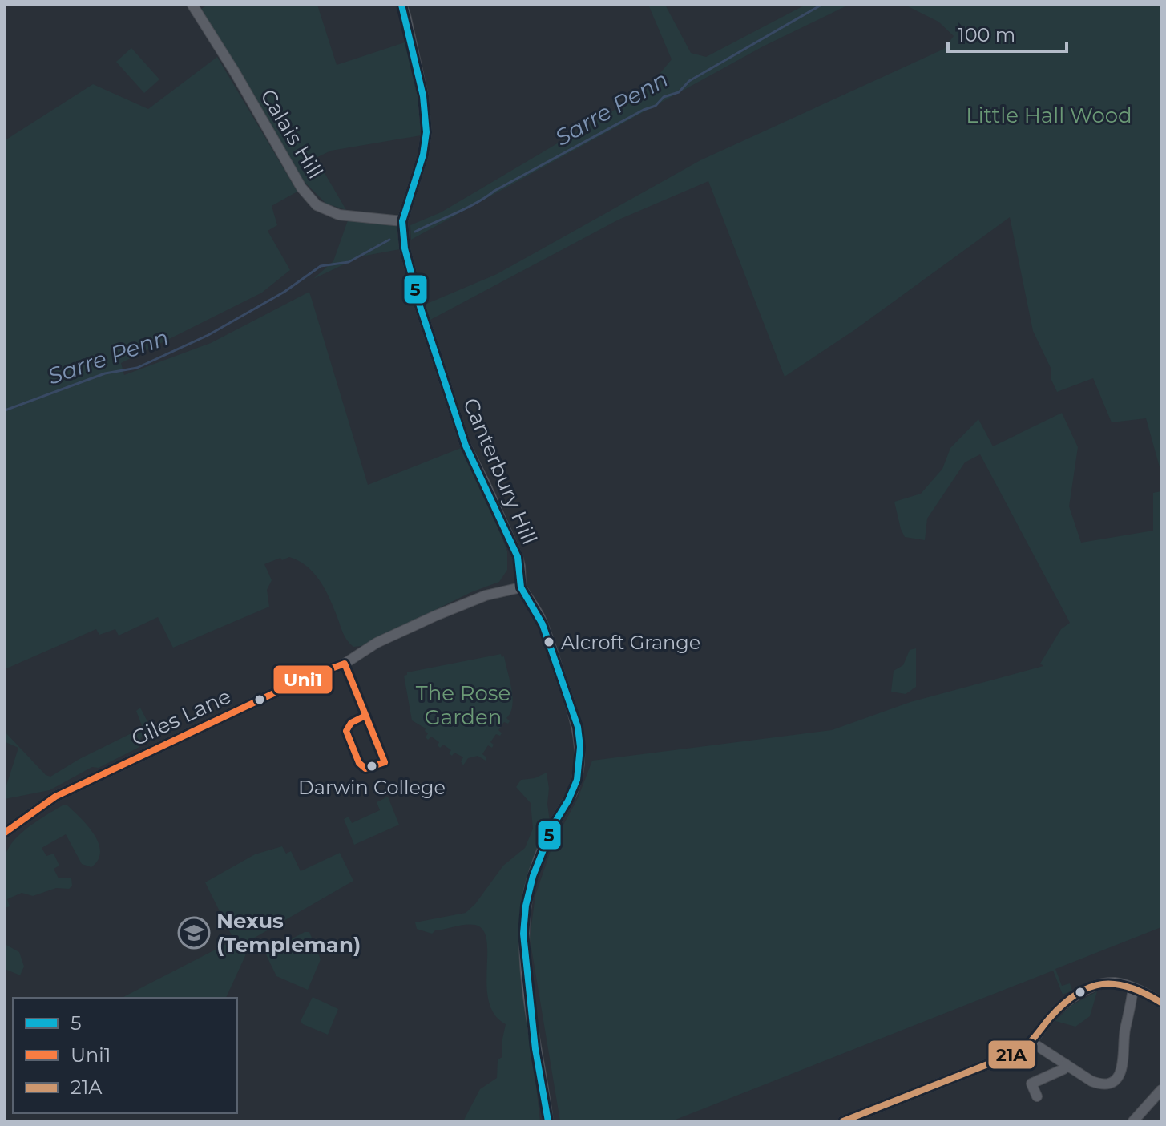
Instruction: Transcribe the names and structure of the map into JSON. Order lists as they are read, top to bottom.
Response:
{
  "streets": {
    "street": ["Calais Hill", "Canterbury Hill", "Giles Lane"]
  },
  "crossings": [
    ["Calais Hill", "Canterbury Hill"],
    ["Canterbury Hill", "Giles Lane"]
  ],
  "water": ["Sarre Penn"],
  "parks": ["Little Hall Wood", "The Rose Garden"],
  "places": {
    "other": ["Alcroft Grange", "Darwin College"],
    "school or university": ["Nexus (Templeman)"]
  },
  "lines": ["transit line 5", "transit line Uni1", "transit line 21A"],
  "legend": ["5", "Uni1", "21A"],
  "scale_bar": "100 m"
}
